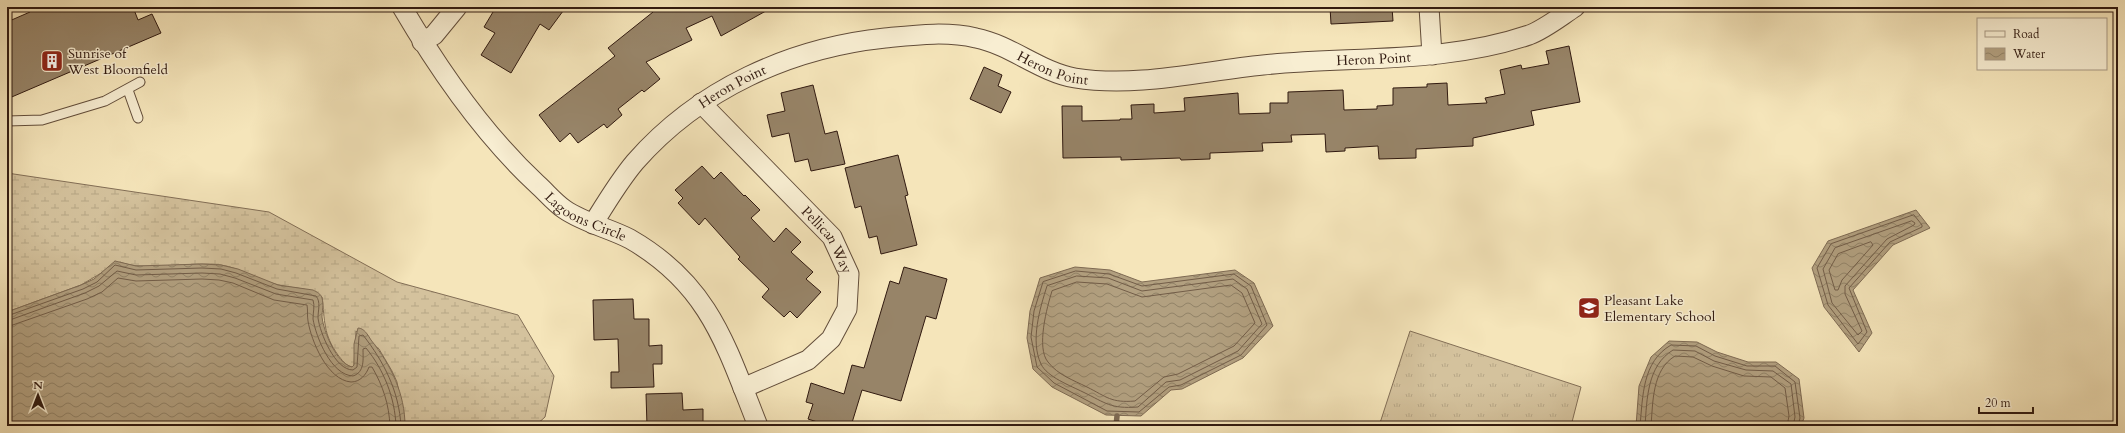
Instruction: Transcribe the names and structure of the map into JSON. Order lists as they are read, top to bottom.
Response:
{
  "streets": {
    "street": ["Heron Point", "Lagoons Circle", "Pellican Way"]
  },
  "crossings": [
    ["Heron Point", "Lagoons Circle"],
    ["Heron Point", "Pellican Way"],
    ["Lagoons Circle", "Pellican Way"]
  ],
  "places": {
    "building": ["Sunrise of West Bloomfield"],
    "school or university": ["Pleasant Lake Elementary School"]
  },
  "legend": ["Road", "Water"],
  "scale_bar": "20 m",
  "north": "top"
}
